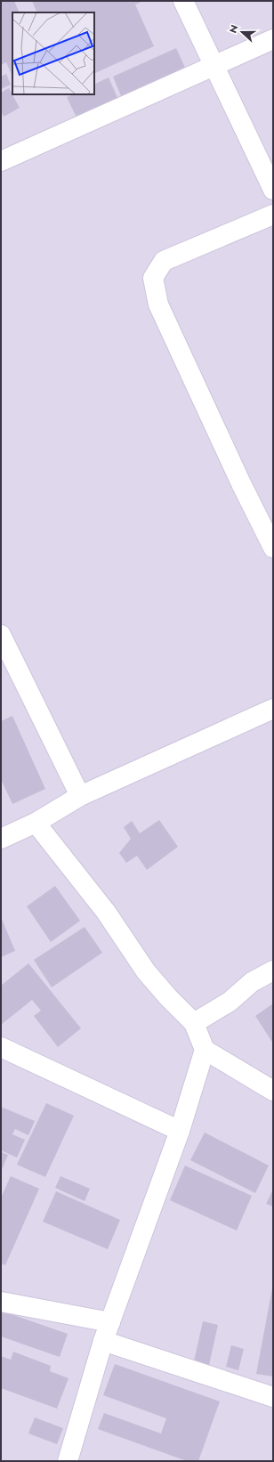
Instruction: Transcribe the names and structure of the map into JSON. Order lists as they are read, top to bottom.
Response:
{
  "north": "left"
}
